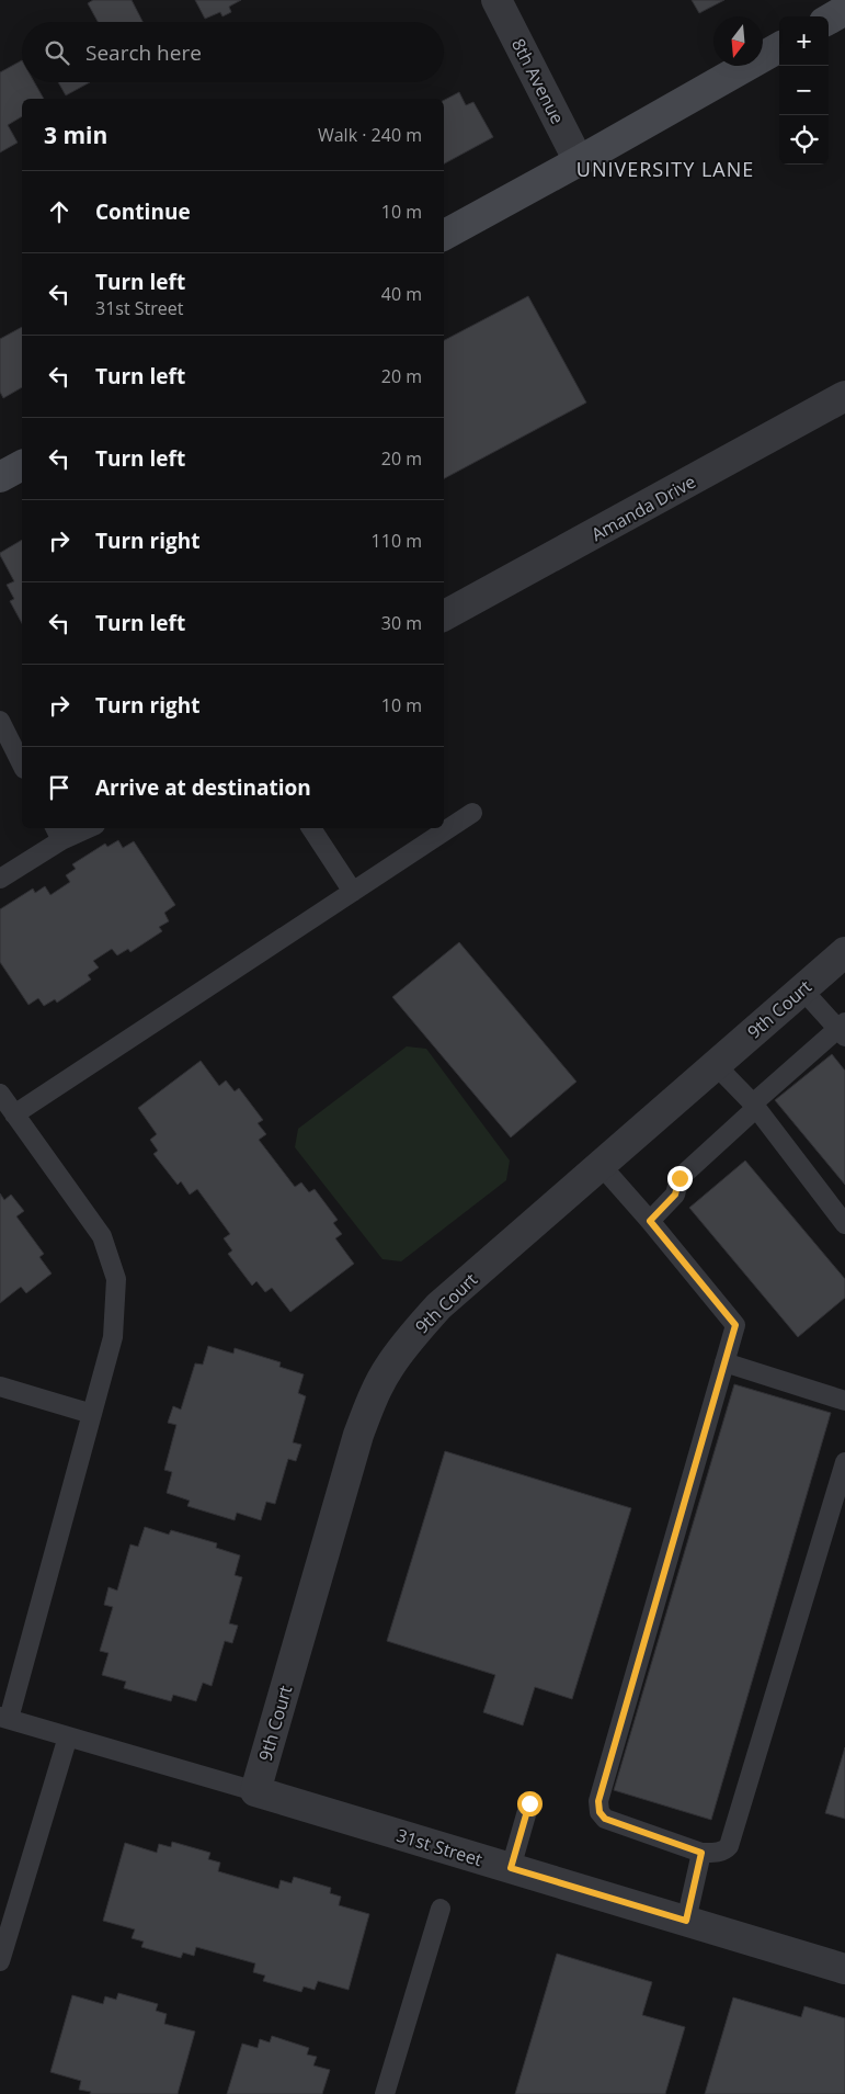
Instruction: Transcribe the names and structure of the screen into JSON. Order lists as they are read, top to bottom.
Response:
{
  "streets": {
    "street": [
      "8th Avenue",
      "Amanda Drive",
      "9th Court",
      "31st Street"
    ]
  },
  "crossings": [
    ["9th Court", "31st Street"]
  ],
  "districts": ["UNIVERSITY LANE"],
  "north": "bottom",
  "page": {
    "map_buttons": ["+", "−"],
    "search": "Search here",
    "heading": ["3 min", "Walk · 240 m"],
    "list": [
      ["Continue", "10 m"],
      ["Turn left", "31st Street", "40 m"],
      ["Turn left", "20 m"],
      ["Turn left", "20 m"],
      ["Turn right", "110 m"],
      ["Turn left", "30 m"],
      ["Turn right", "10 m"],
      "Arrive at destination"
    ]
  }
}
